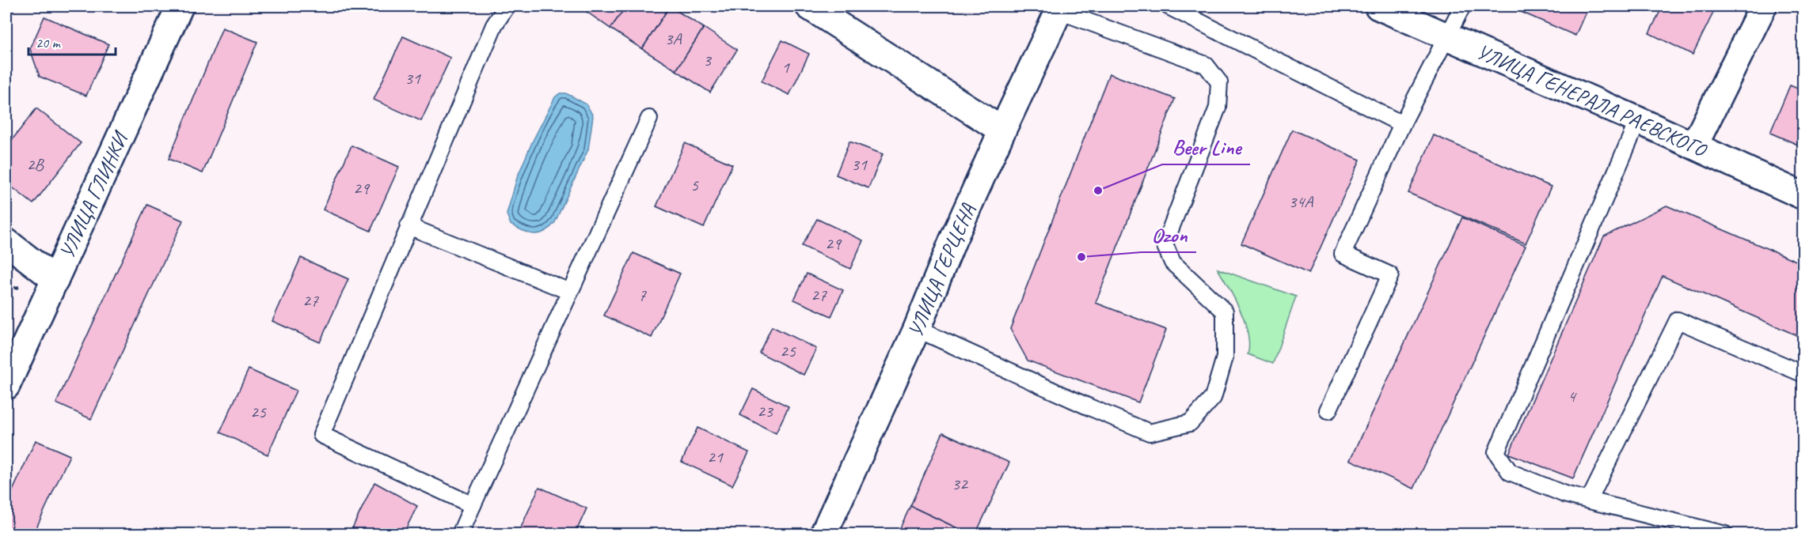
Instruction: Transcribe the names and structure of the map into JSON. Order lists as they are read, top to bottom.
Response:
{
  "streets": {
    "street": ["УЛИЦА ГЕНЕРАЛА РАЕВСКОГО", "УЛИЦА ГЛИНКИ", "УЛИЦА ГЕРЦЕНА"]
  },
  "places": ["Beer Line", "Ozon"],
  "house_numbers": [
    "3А",
    "3",
    "1",
    "31",
    "2В",
    "31",
    "5",
    "29",
    "34А",
    "29",
    "7",
    "27",
    "27",
    "25",
    "4",
    "23",
    "25",
    "21",
    "32"
  ],
  "scale_bar": "20 m"
}
